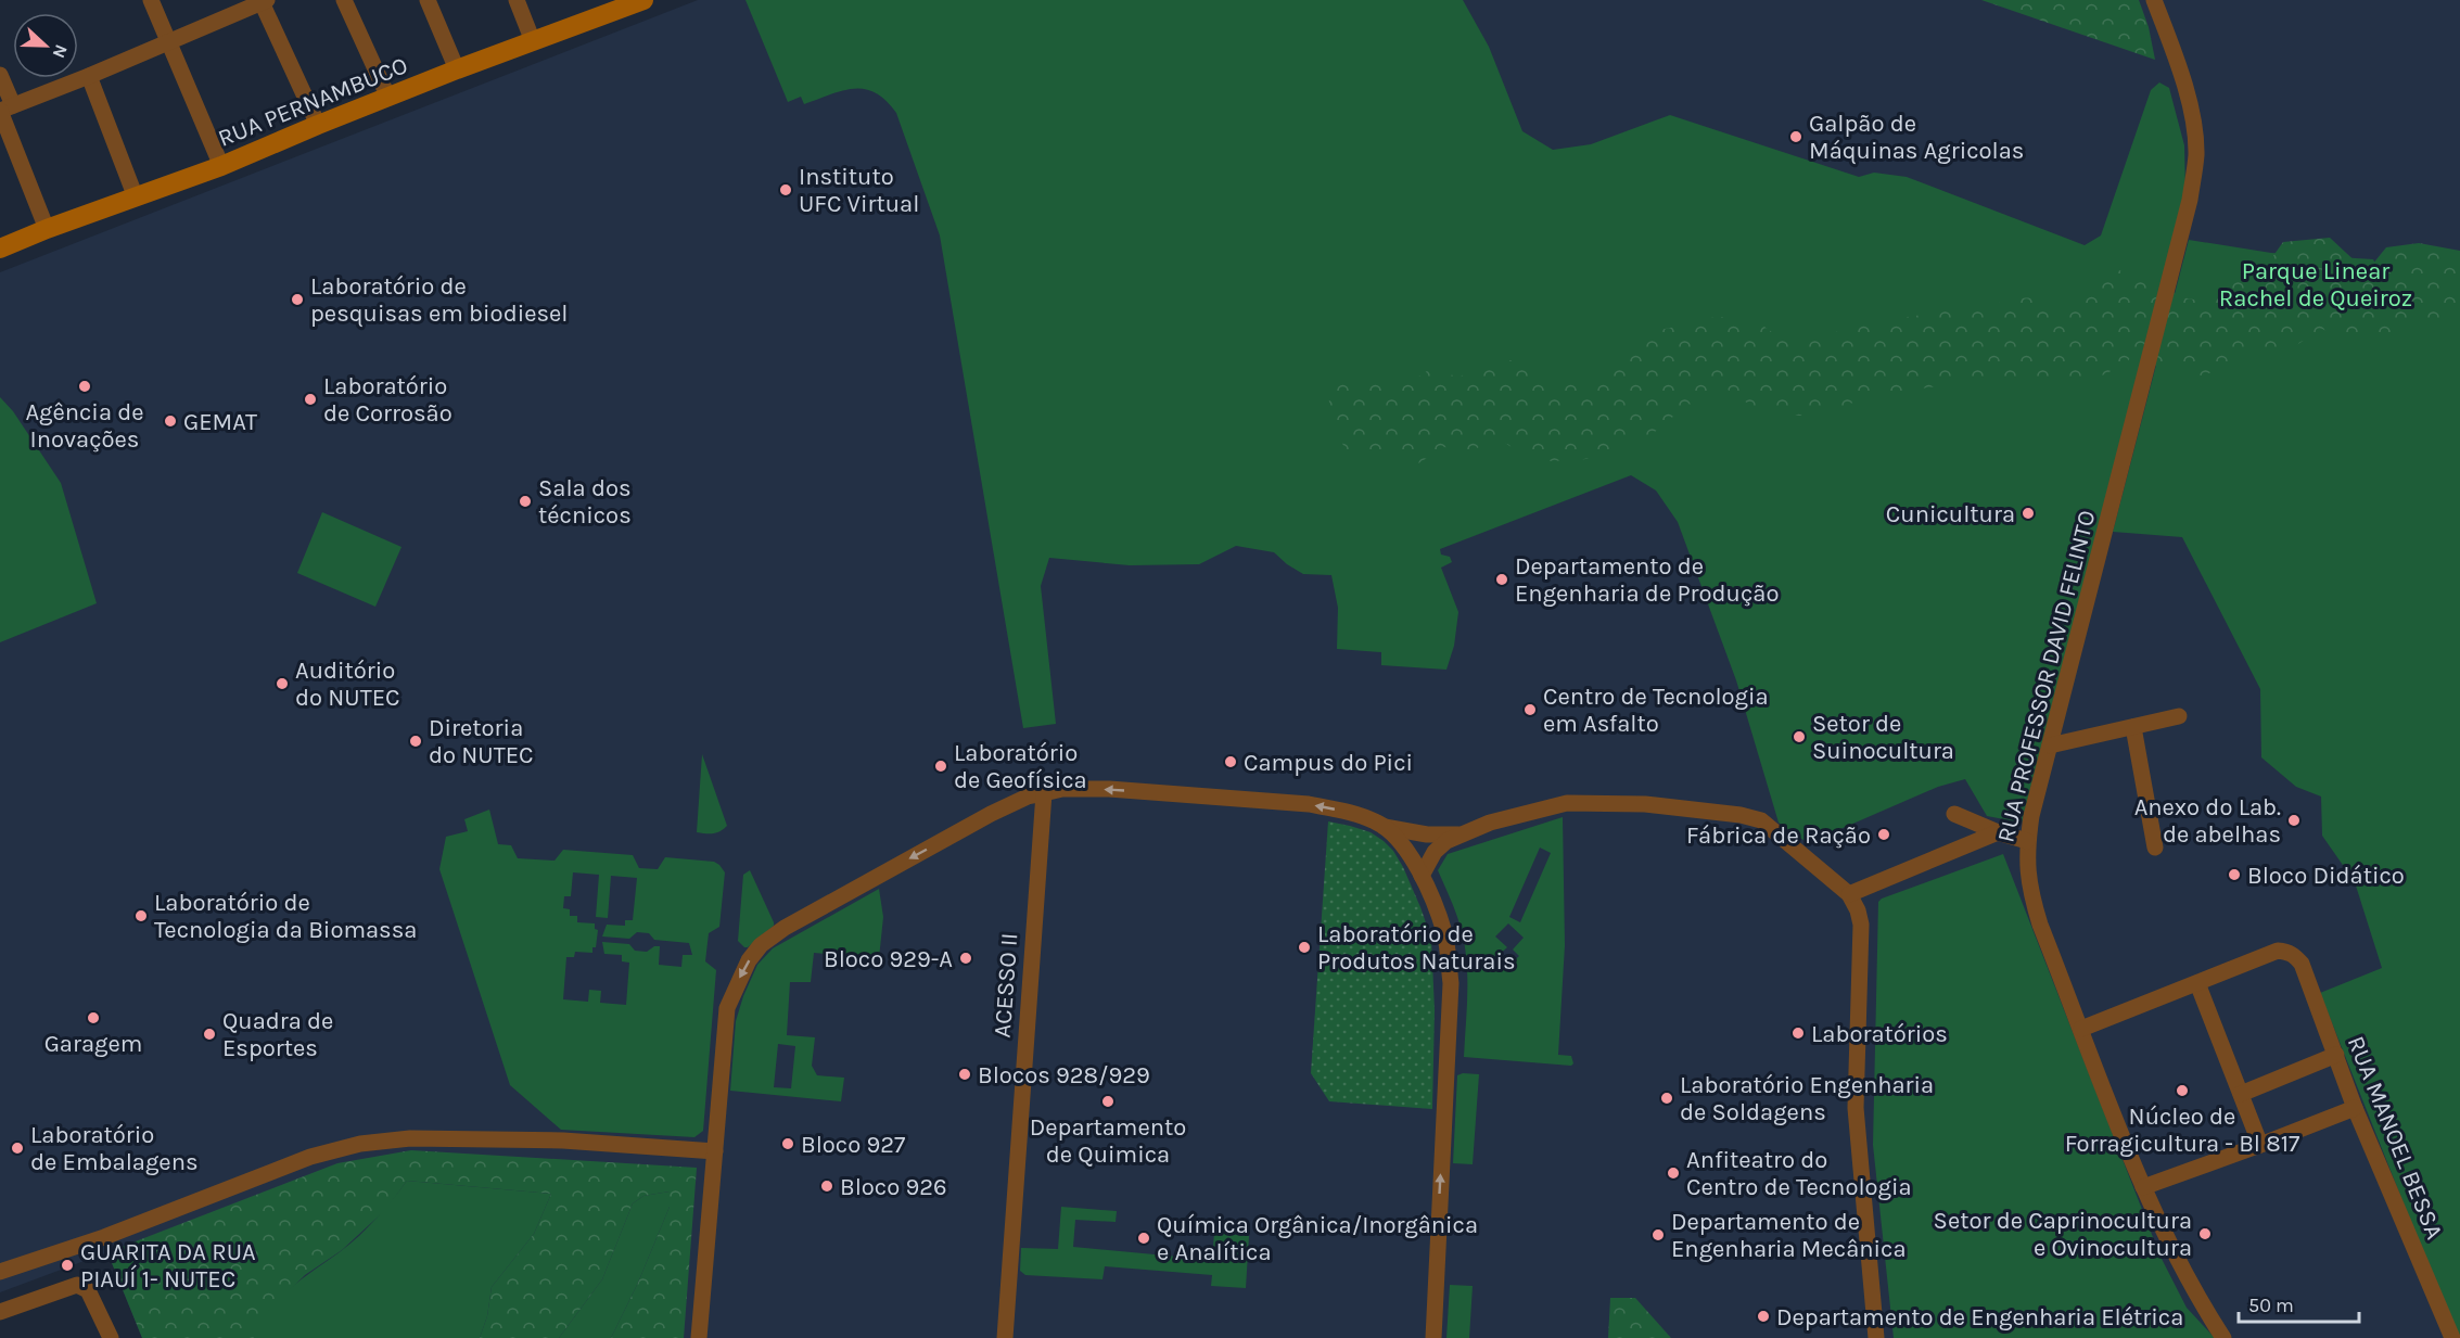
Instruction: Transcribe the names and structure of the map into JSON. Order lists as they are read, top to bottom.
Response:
{
  "streets": {
    "street": [
      "RUA PERNAMBUCO",
      "RUA PROFESSOR DAVID FELINTO",
      "ACESSO II",
      "RUA MANOEL BESSA"
    ]
  },
  "parks": ["Parque Linear Rachel de Queiroz"],
  "places": [
    "Galpão de Máquinas Agricolas",
    "Instituto UFC Virtual",
    "Laboratório de pesquisas em biodiesel",
    "Agência de Inovações",
    "Laboratório de Corrosão",
    "GEMAT",
    "Sala dos técnicos",
    "Cunicultura",
    "Departamento de Engenharia de Produção",
    "Auditório do NUTEC",
    "Centro de Tecnologia em Asfalto",
    "Setor de Suinocultura",
    "Diretoria do NUTEC",
    "Campus do Pici",
    "Laboratório de Geofísica",
    "Anexo do Lab. de abelhas",
    "Fábrica de Ração",
    "Bloco Didático",
    "Laboratório de Tecnologia da Biomassa",
    "Laboratório de Produtos Naturais",
    "Bloco 929-A",
    "Garagem",
    "Laboratórios",
    "Quadra de Esportes",
    "Blocos 928/929",
    "Núcleo de Forragicultura - Bl 817",
    "Laboratório Engenharia de Soldagens",
    "Departamento de Quimica",
    "Bloco 927",
    "Laboratório de Embalagens",
    "Anfiteatro do Centro de Tecnologia",
    "Bloco 926",
    "Setor de Caprinocultura e Ovinocultura",
    "Departamento de Engenharia Mecânica",
    "Química Orgânica/Inorgânica e Analítica",
    "GUARITA DA RUA PIAUÍ 1- NUTEC",
    "Departamento de Engenharia Elétrica"
  ],
  "scale_bar": "50 m",
  "north": "right"
}
